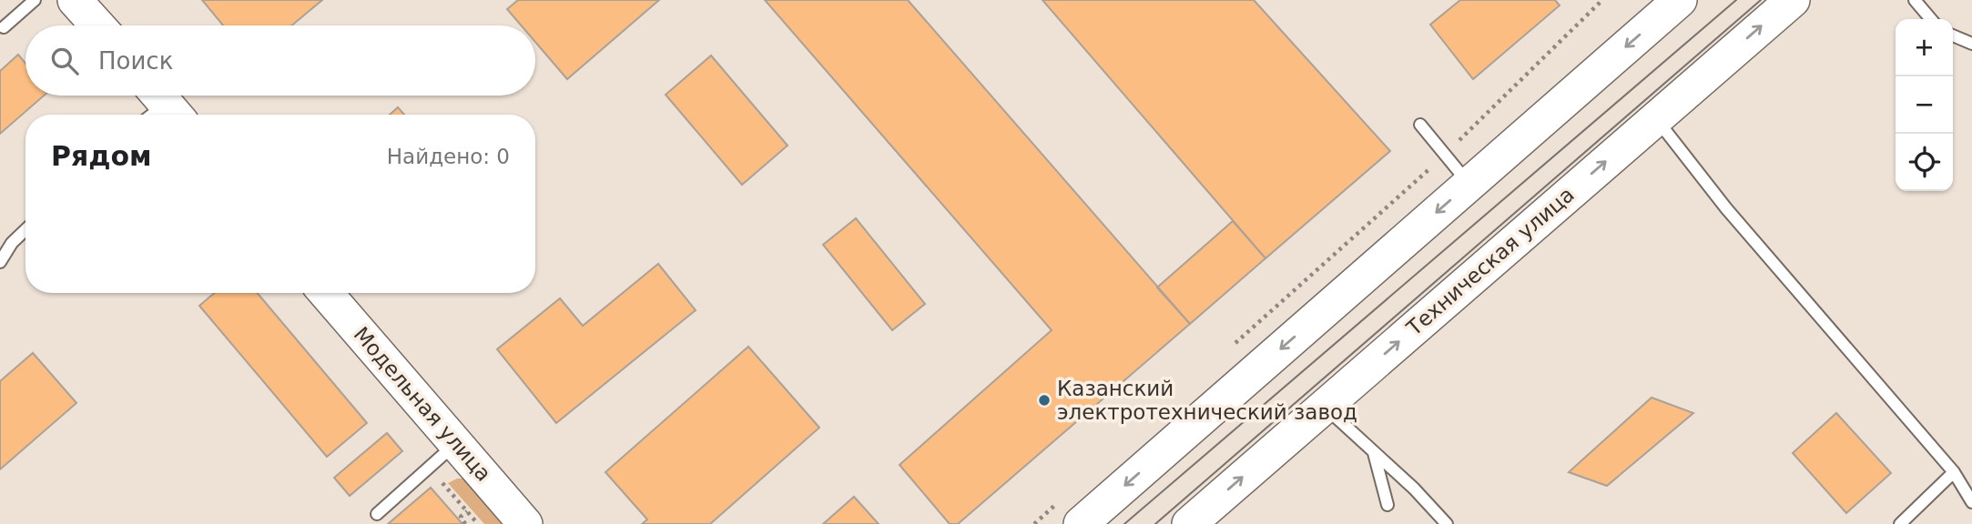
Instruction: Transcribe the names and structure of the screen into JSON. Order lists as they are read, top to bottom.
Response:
{
  "streets": {
    "main road": ["Техническая улица", "Модельная улица"]
  },
  "places": ["Казанский электротехнический завод"],
  "page": {
    "map_buttons": ["+", "−"],
    "search": "Поиск",
    "heading": ["Рядом", "Найдено: 0"]
  }
}
